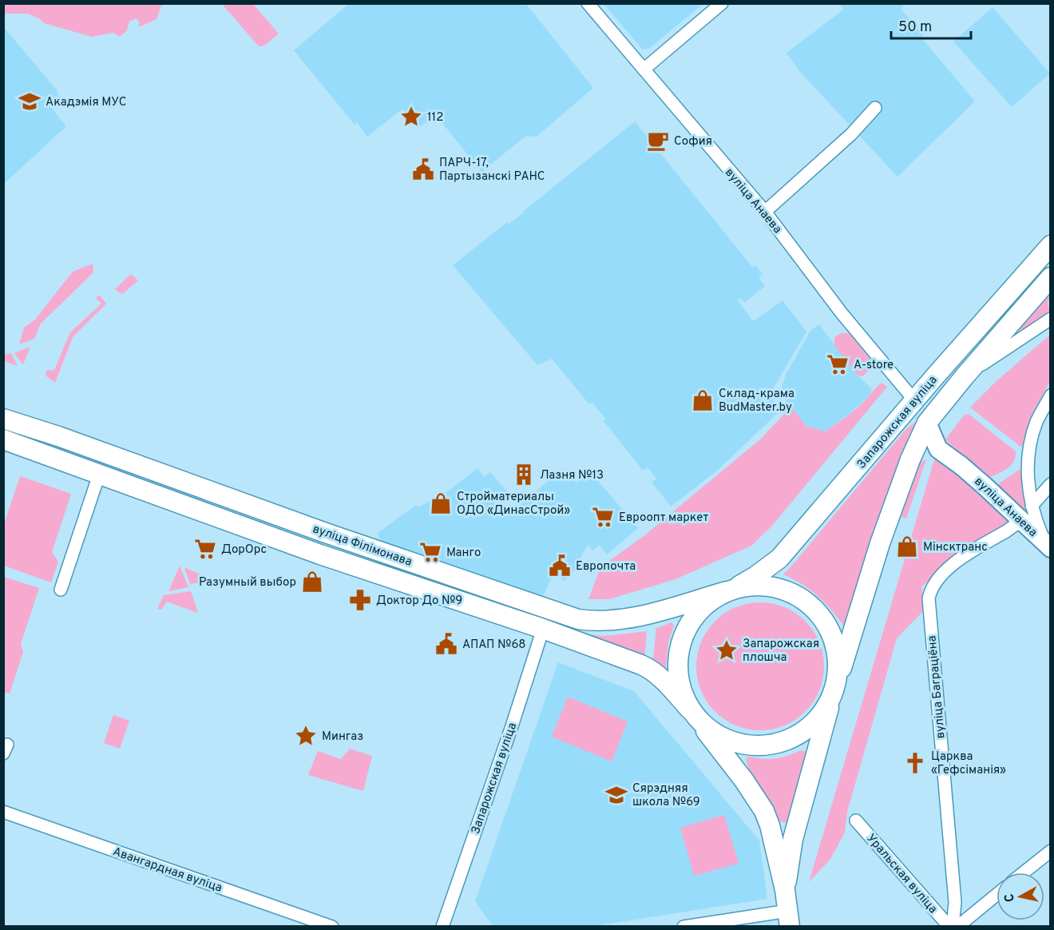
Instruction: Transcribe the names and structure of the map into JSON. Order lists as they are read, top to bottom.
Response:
{
  "streets": {
    "main road": ["Запарожская вуліца", "вуліца Філімонава"],
    "street": [
      "вуліца Анаева",
      "вуліца Баграціёна",
      "Авангардная вуліца",
      "Уральская вуліца"
    ]
  },
  "crossings": [
    ["вуліца Анаева", "Запарожская вуліца"],
    ["вуліца Анаева", "вуліца Баграціёна"],
    ["Запарожская вуліца", "вуліца Філімонава"],
    ["вуліца Баграціёна", "Уральская вуліца"]
  ],
  "places": {
    "school or university": ["Акадэмія МУС", "Сярэдняя школа №69"],
    "place": ["112", "Запарожская плошча", "Мингаз"],
    "cafe": ["София"],
    "public building": ["ПАРЧ-17, Партызанскі РАНС", "Европочта", "АПАП №68"],
    "supermarket": [
      "А-store",
      "Евроопт маркет",
      "ДорОрс",
      "Манго"
    ],
    "shop": [
      "Склад-крама BudMaster.by",
      "Стройматериалы ОДО «ДинасСтрой»",
      "Мінсктранс",
      "Разумный выбор"
    ],
    "building": ["Лазня №13"],
    "pharmacy": ["Доктор До №9"],
    "church": ["Царква «Гефсіманія»"]
  },
  "scale_bar": "50 m",
  "north": "left"
}
